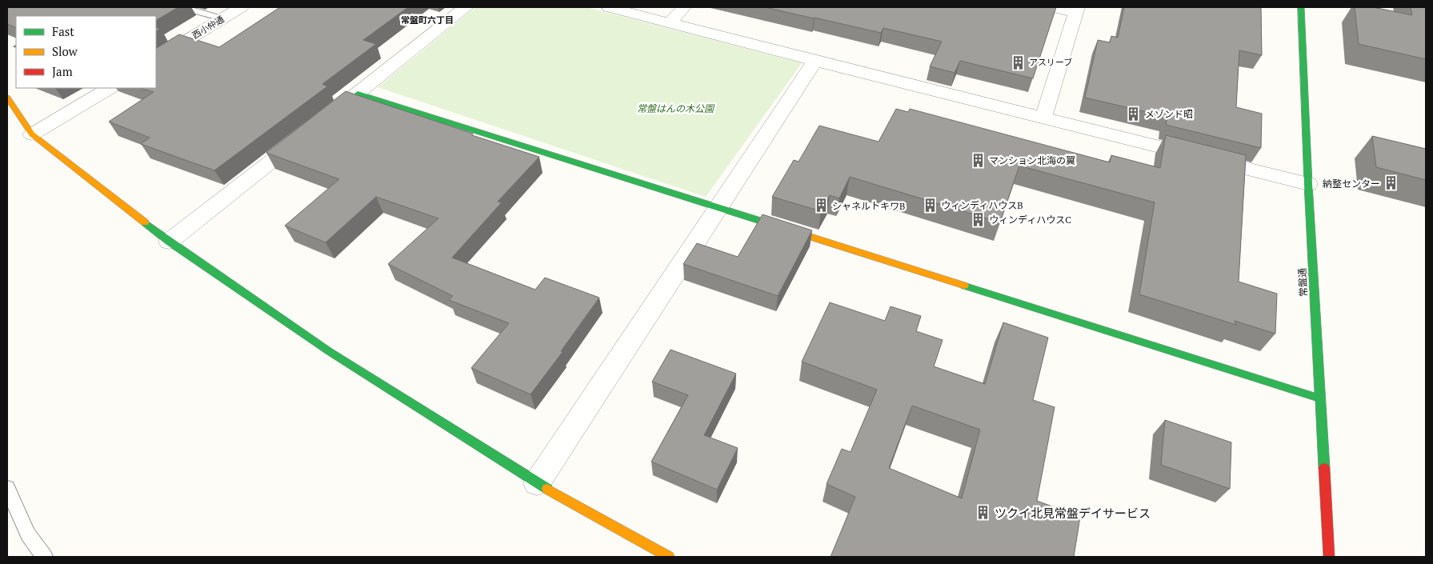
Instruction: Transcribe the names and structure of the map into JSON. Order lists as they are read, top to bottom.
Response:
{
  "streets": {
    "street": ["西小仲通", "常盤通"]
  },
  "districts": ["常盤町六丁目"],
  "parks": ["常盤はんの木公園"],
  "places": {
    "building": [
      "アスリーブ",
      "メゾンド昭",
      "マンション北海の翼",
      "納整センター",
      "ウィンディハウスB",
      "シャネルトキワB",
      "ウィンディハウスC",
      "ツクイ北見常盤デイサービス"
    ]
  },
  "legend": ["Fast", "Slow", "Jam"]
}
